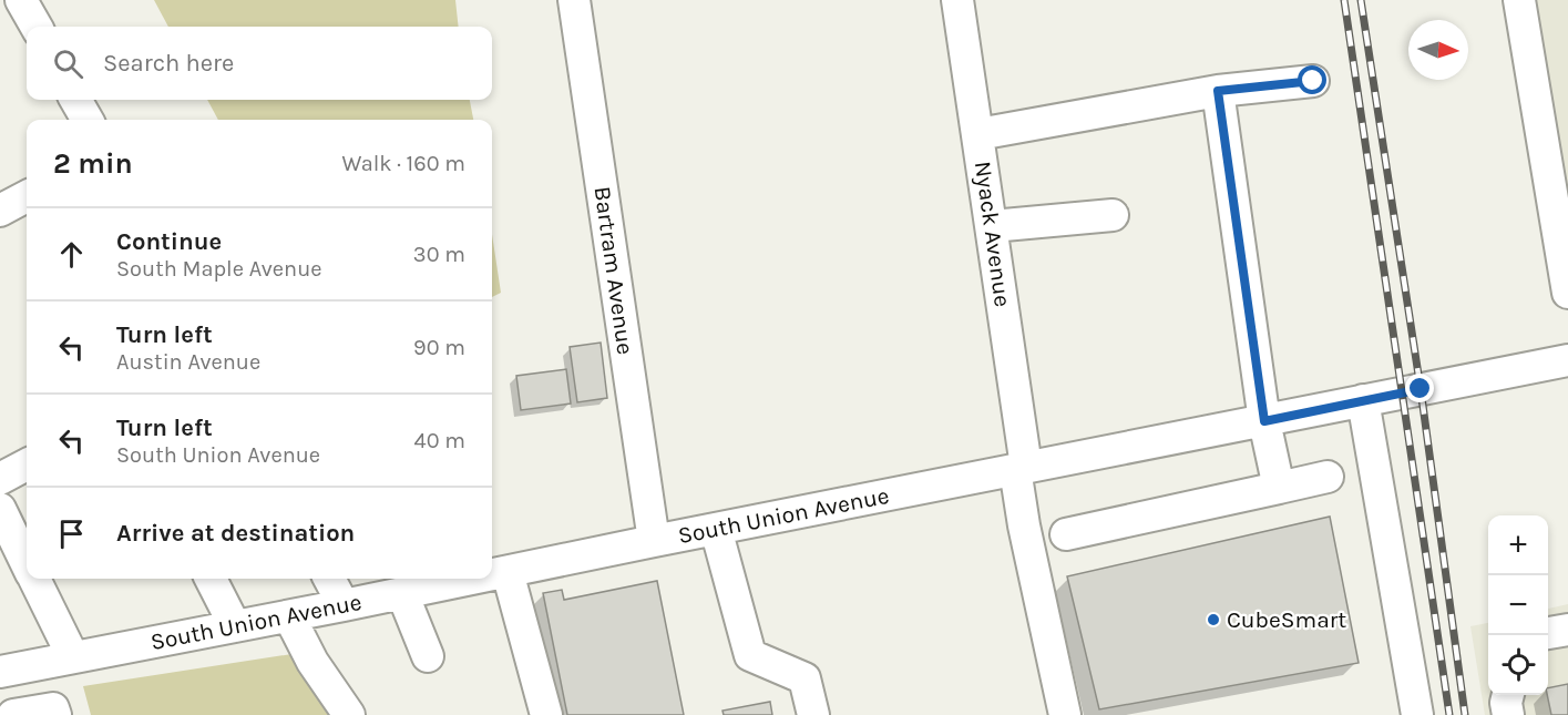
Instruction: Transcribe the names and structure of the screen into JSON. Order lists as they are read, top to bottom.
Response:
{
  "streets": {
    "street": ["Nyack Avenue", "Bartram Avenue", "South Union Avenue"]
  },
  "crossings": [
    ["Nyack Avenue", "South Union Avenue"],
    ["Bartram Avenue", "South Union Avenue"]
  ],
  "places": ["CubeSmart"],
  "north": "right",
  "page": {
    "search": "Search here",
    "heading": ["2 min", "Walk · 160 m"],
    "list": [
      ["Continue", "South Maple Avenue", "30 m"],
      ["Turn left", "Austin Avenue", "90 m"],
      ["Turn left", "South Union Avenue", "40 m"],
      "Arrive at destination"
    ],
    "map_buttons": ["+", "−"]
  }
}
